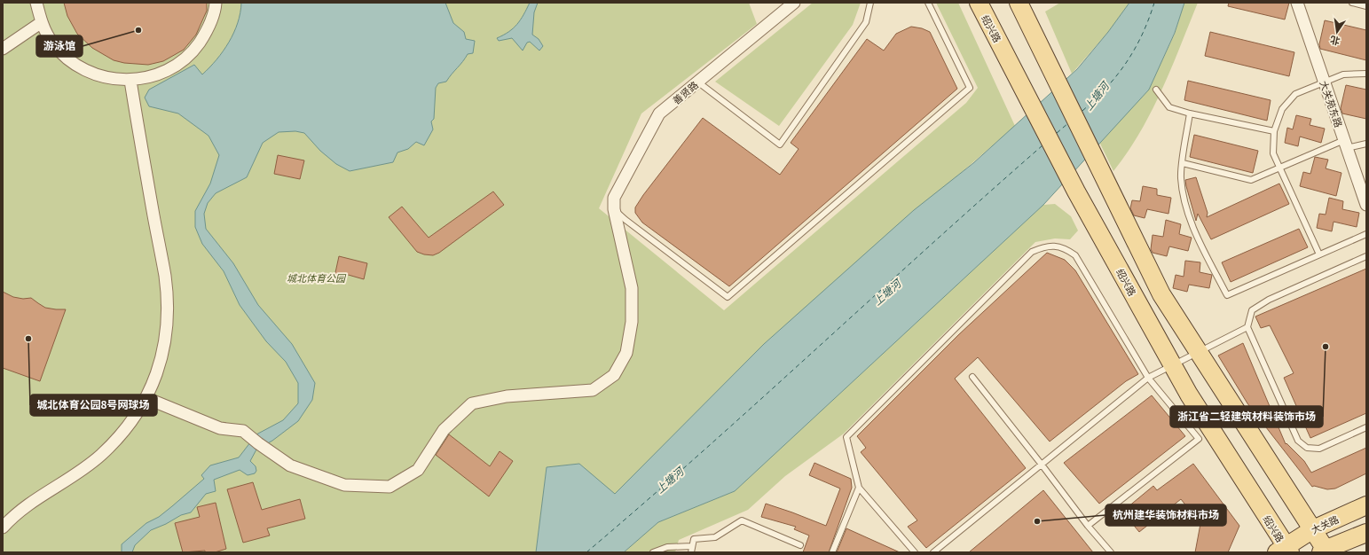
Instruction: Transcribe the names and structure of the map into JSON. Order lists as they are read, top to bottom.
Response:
{
  "streets": {
    "main road": ["绍兴路", "大关路"],
    "street": ["善贤路", "大关苑东路"]
  },
  "crossings": [
    ["绍兴路", "大关路"]
  ],
  "water": ["上塘河"],
  "parks": ["城北体育公园"],
  "places": [
    "游泳馆",
    "城北体育公园8号网球场",
    "浙江省二轻建筑材料装饰市场",
    "杭州建华装饰材料市场"
  ],
  "north": "bottom"
}
